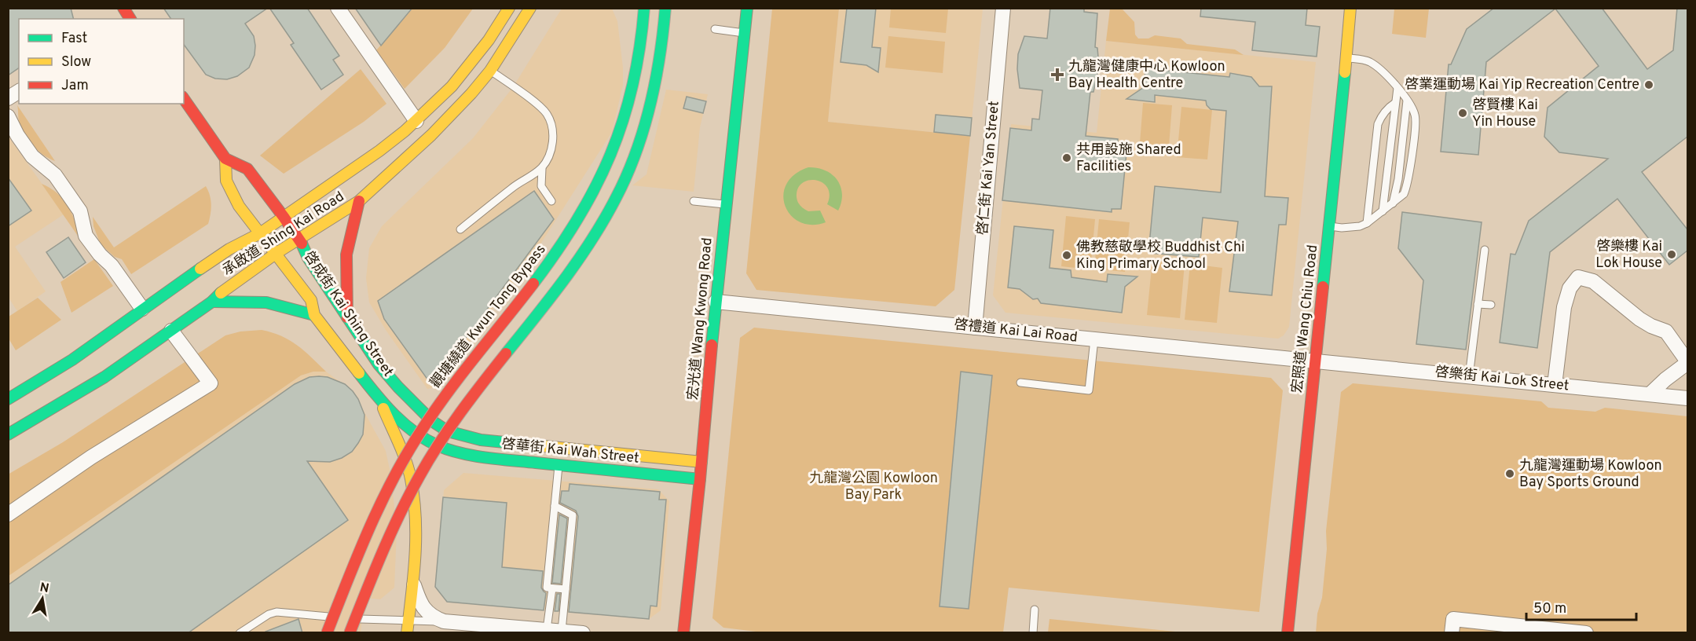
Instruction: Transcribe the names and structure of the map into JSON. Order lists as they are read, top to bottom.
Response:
{
  "streets": {
    "main road": [
      "承啟道 Shing Kai Road",
      "啓成街 Kai Shing Street",
      "觀塘繞道 Kwun Tong Bypass",
      "宏光道 Wang Kwong Road",
      "宏照道 Wang Chiu Road",
      "啓華街 Kai Wah Street"
    ],
    "street": ["啓仁街 Kai Yan Street", "啓禮道 Kai Lai Road", "啓樂街 Kai Lok Street"]
  },
  "crossings": [
    ["啓仁街 Kai Yan Street", "啓禮道 Kai Lai Road"],
    ["承啟道 Shing Kai Road", "啓成街 Kai Shing Street"],
    ["啓成街 Kai Shing Street", "啓華街 Kai Wah Street"],
    ["宏光道 Wang Kwong Road", "啓禮道 Kai Lai Road"],
    ["宏光道 Wang Kwong Road", "啓華街 Kai Wah Street"],
    ["宏照道 Wang Chiu Road", "啓禮道 Kai Lai Road"],
    ["宏照道 Wang Chiu Road", "啓樂街 Kai Lok Street"],
    ["啓禮道 Kai Lai Road", "啓樂街 Kai Lok Street"]
  ],
  "parks": ["九龍灣公園 Kowloon Bay Park"],
  "places": {
    "health": ["九龍灣健康中心 Kowloon Bay Health Centre"],
    "other": [
      "啓業運動場 Kai Yip Recreation Centre",
      "啓賢樓 Kai Yin House",
      "共用設施 Shared Facilities",
      "啓樂樓 Kai Lok House",
      "佛教慈敬學校 Buddhist Chi King Primary School",
      "九龍灣運動場 Kowloon Bay Sports Ground"
    ]
  },
  "legend": ["Fast", "Slow", "Jam"],
  "scale_bar": "50 m",
  "north": "top"
}
